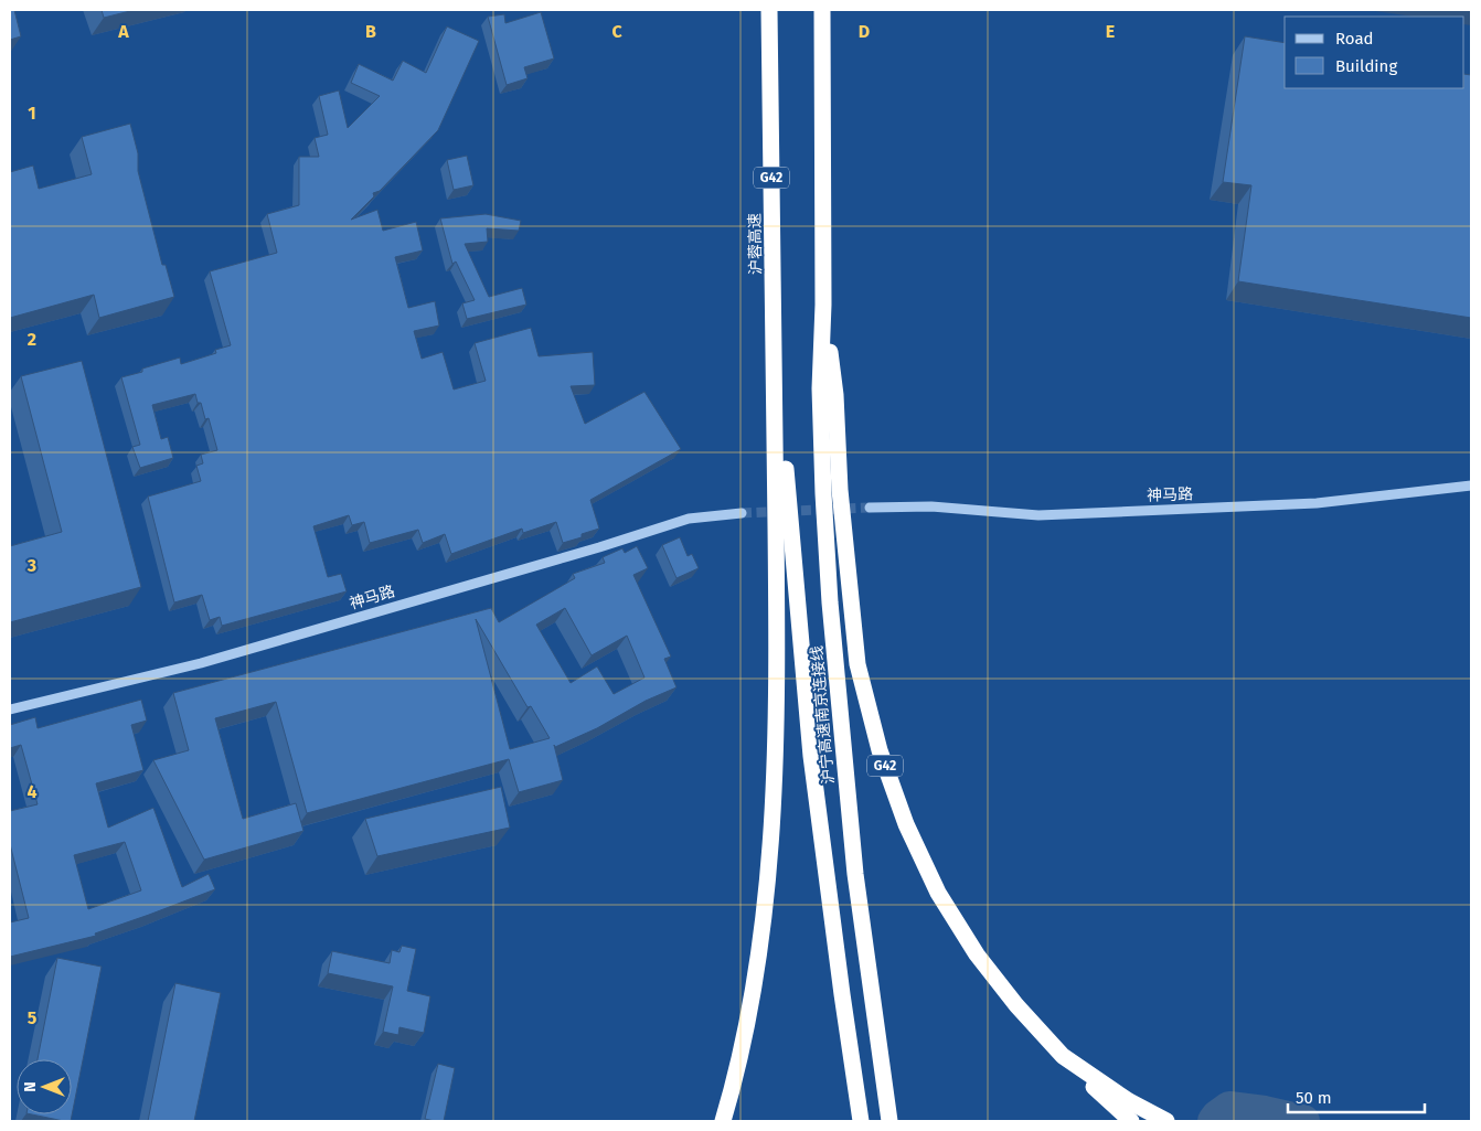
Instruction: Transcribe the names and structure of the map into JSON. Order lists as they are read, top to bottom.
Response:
{
  "streets": {
    "highway": ["G42", "沪蓉高速", "沪宁高速南京连接线"],
    "street": ["神马路"]
  },
  "crossings": [
    ["G42", "沪蓉高速"],
    ["G42", "沪宁高速南京连接线"],
    ["沪蓉高速", "沪宁高速南京连接线"]
  ],
  "legend": ["Road", "Building"],
  "scale_bar": "50 m",
  "north": "left",
  "grid": {
    "columns": [
      "A",
      "B",
      "C",
      "D",
      "E"
    ],
    "rows": [
      "1",
      "2",
      "3",
      "4",
      "5"
    ]
  }
}
